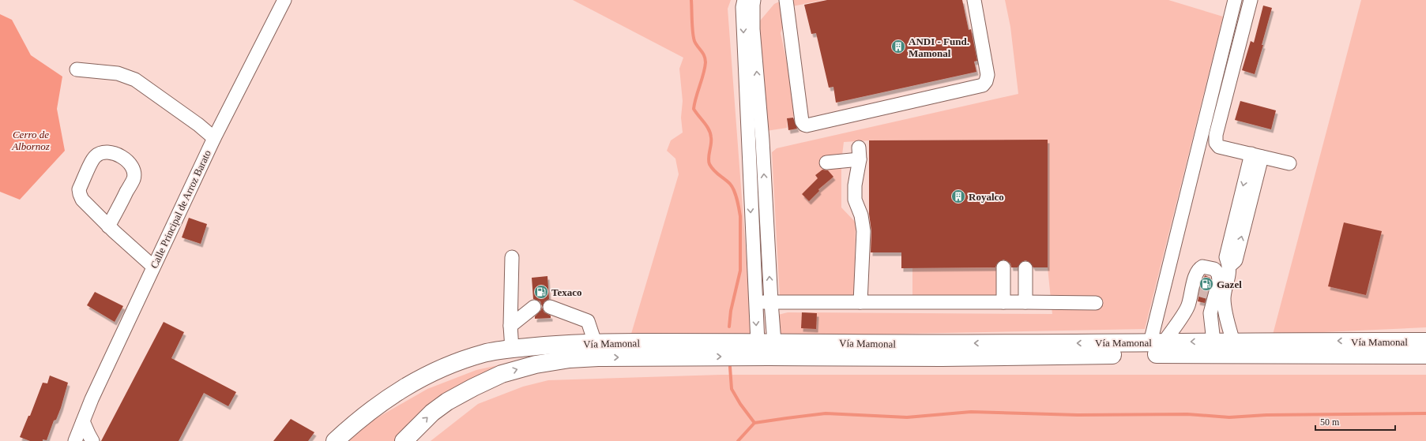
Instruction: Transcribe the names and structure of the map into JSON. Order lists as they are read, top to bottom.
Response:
{
  "streets": {
    "main road": ["Vía Mamonal"],
    "street": ["Calle Principal de Arroz Barato"]
  },
  "parks": ["Cerro de Albornoz"],
  "places": {
    "building": ["ANDI - Fund. Mamonal", "Royalco"],
    "fuel station": ["Gazel", "Texaco"]
  },
  "scale_bar": "50 m"
}
